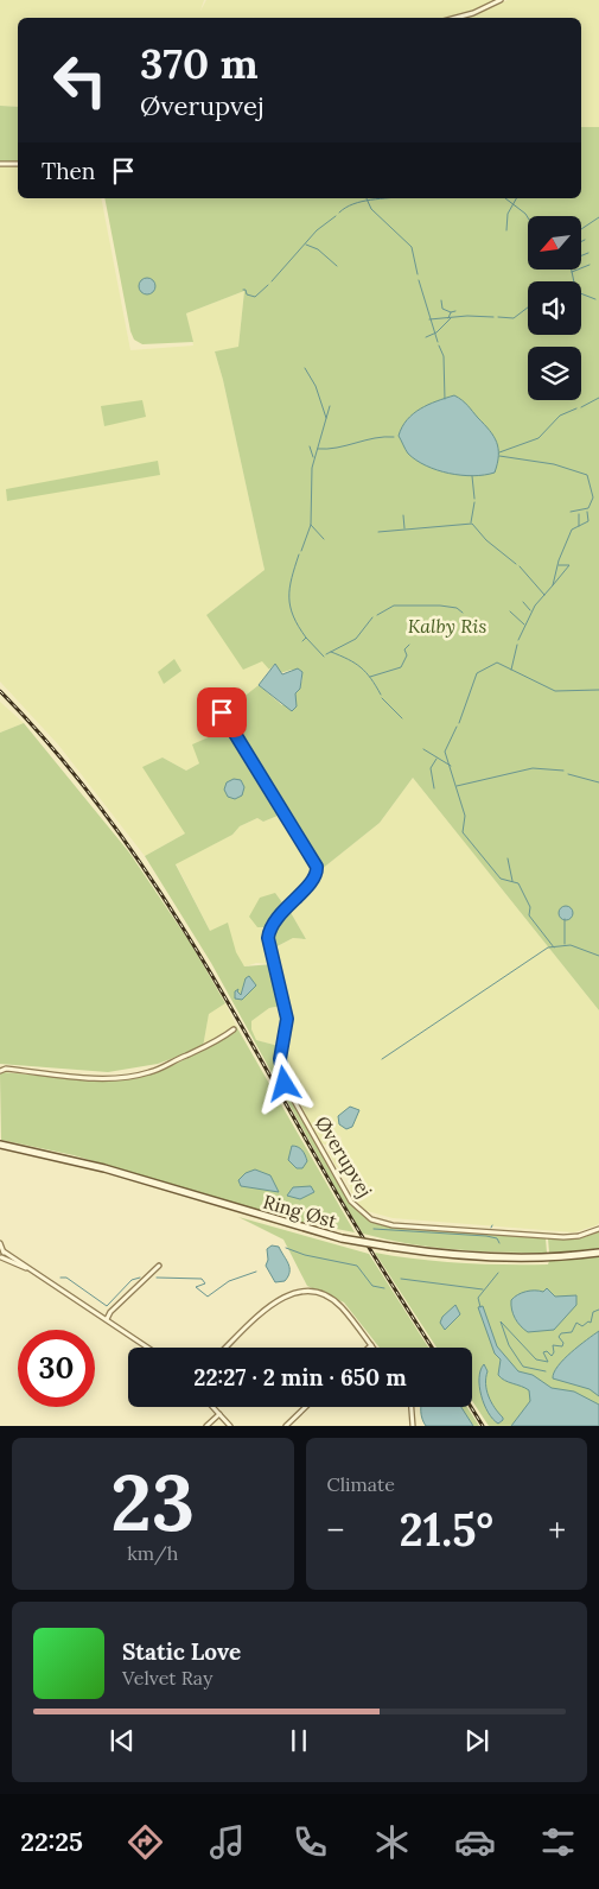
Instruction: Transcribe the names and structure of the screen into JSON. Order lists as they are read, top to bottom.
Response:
{
  "streets": {
    "main road": ["Ring Øst"],
    "street": ["Øverupvej"]
  },
  "parks": ["Kalby Ris"],
  "north": "bottom left",
  "page": {
    "turn": ["370 m", "Øverupvej"],
    "then": "Then",
    "limit": "30",
    "trip": "22:27 · 2 min · 650 m",
    "tile": [
      ["23", "km/h"],
      "Climate"
    ],
    "heat": ["−", "21.5°", "+"],
    "song": ["Static Love", "Velvet Ray"],
    "tabs": "22:25"
  }
}
